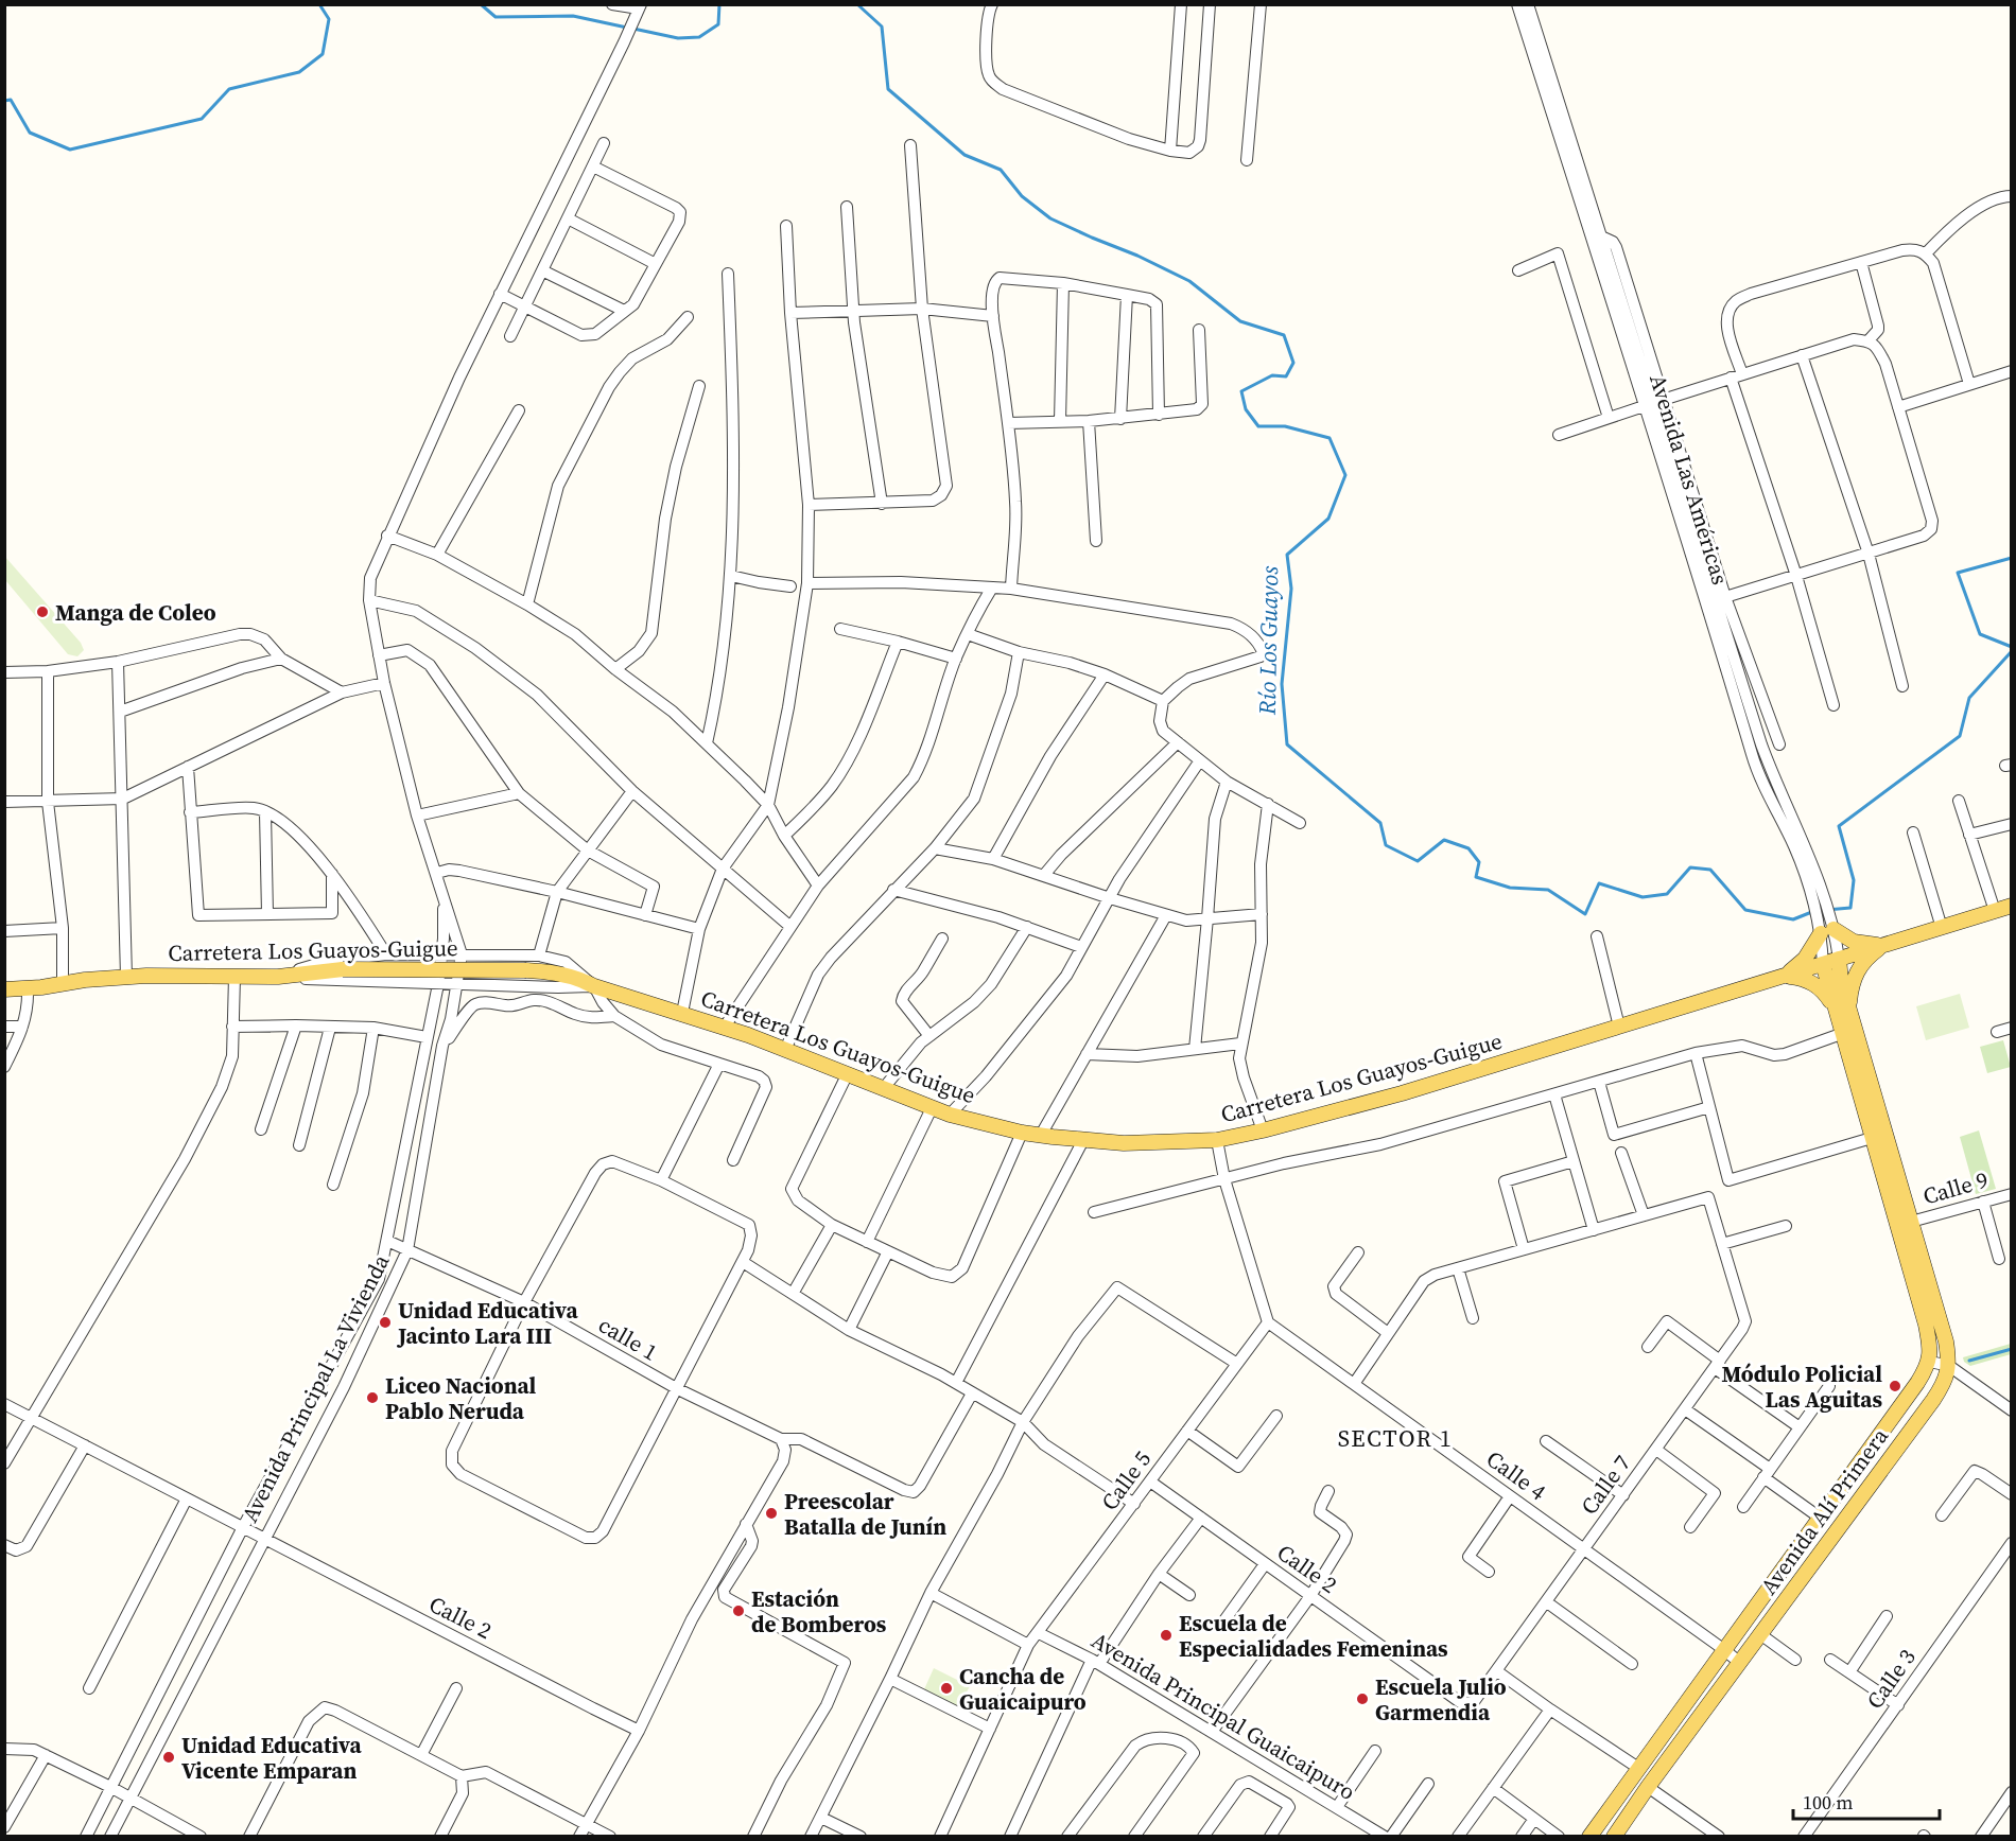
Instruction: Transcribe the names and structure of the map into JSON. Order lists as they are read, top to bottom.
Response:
{
  "streets": {
    "main road": ["Carretera Los Guayos-Guigue", "Avenida Alí Primera"],
    "street": [
      "Avenida Las Américas",
      "Calle 9",
      "calle 1",
      "Avenida Principal La Vivienda",
      "Calle 4",
      "Calle 5",
      "Calle 7",
      "Calle 2",
      "Calle 3",
      "Avenida Principal Guaicaipuro"
    ]
  },
  "crossings": [
    ["Avenida Las Américas", "Carretera Los Guayos-Guigue"],
    ["calle 1", "Avenida Principal La Vivienda"],
    ["Avenida Principal La Vivienda", "Calle 2"],
    ["Calle 4", "Calle 5"],
    ["Calle 4", "Calle 7"],
    ["Calle 4", "Avenida Alí Primera"],
    ["Calle 5", "Calle 2"],
    ["Calle 5", "Avenida Principal Guaicaipuro"],
    ["Calle 7", "Calle 2"]
  ],
  "districts": ["SECTOR 1"],
  "water": ["Río Los Guayos"],
  "places": [
    "Manga de Coleo",
    "Unidad Educativa Jacinto Lara III",
    "Módulo Policial Las Aguitas",
    "Liceo Nacional Pablo Neruda",
    "Preescolar Batalla de Junín",
    "Estación de Bomberos",
    "Escuela de Especialidades Femeninas",
    "Cancha de Guaicaipuro",
    "Escuela Julio Garmendia",
    "Unidad Educativa Vicente Emparan"
  ],
  "scale_bar": "100 m"
}
